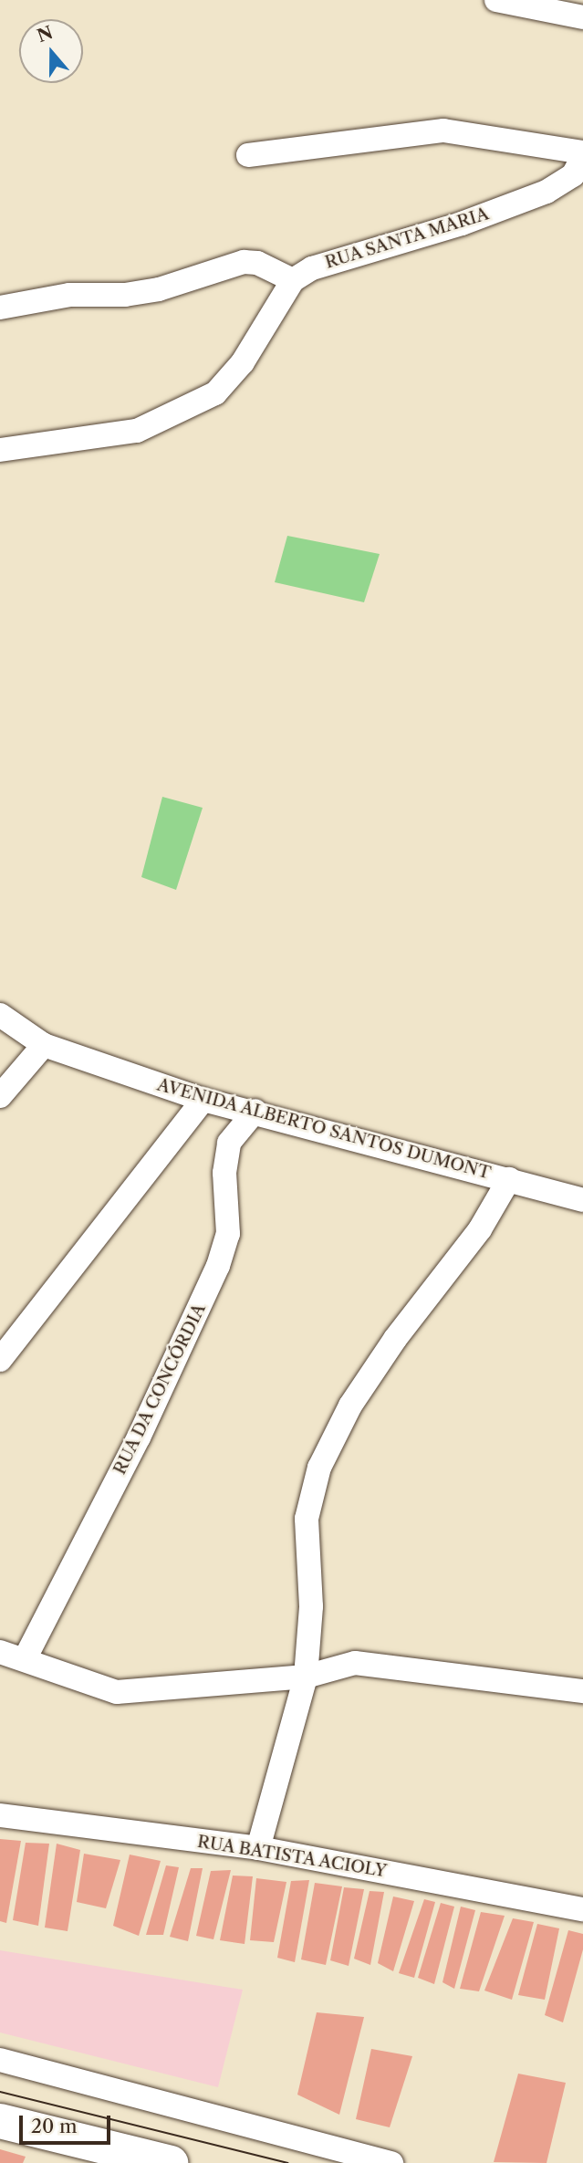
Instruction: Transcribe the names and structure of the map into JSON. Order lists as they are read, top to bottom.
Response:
{
  "streets": {
    "street": [
      "RUA SANTA MARIA",
      "AVENIDA ALBERTO SANTOS DUMONT",
      "RUA DA CONCÓRDIA",
      "RUA BATISTA ACIOLY"
    ]
  },
  "crossings": [
    ["AVENIDA ALBERTO SANTOS DUMONT", "RUA DA CONCÓRDIA"]
  ],
  "scale_bar": "20 m",
  "north": "top"
}
